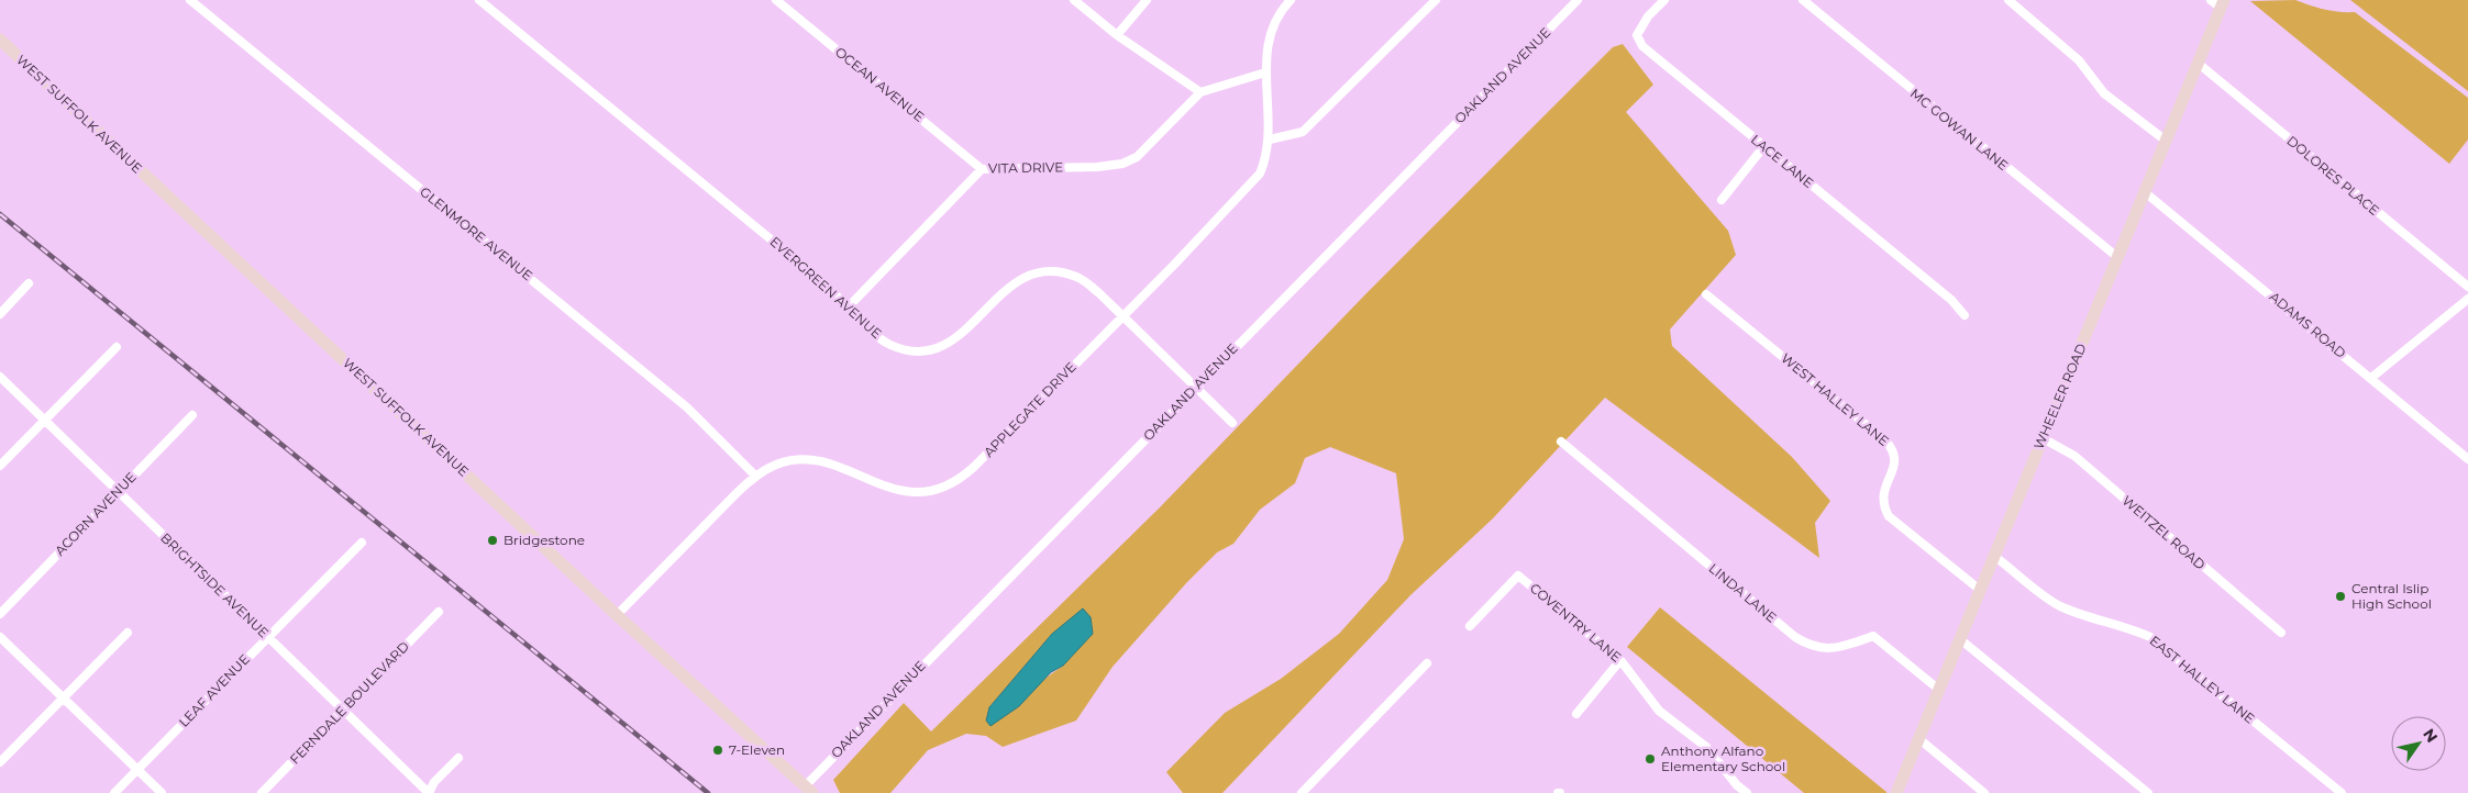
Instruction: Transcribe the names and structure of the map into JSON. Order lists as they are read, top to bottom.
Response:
{
  "streets": {
    "main road": ["WEST SUFFOLK AVENUE", "WHEELER ROAD"],
    "street": [
      "OAKLAND AVENUE",
      "OCEAN AVENUE",
      "MC GOWAN LANE",
      "LACE LANE",
      "VITA DRIVE",
      "DOLORES PLACE",
      "GLENMORE AVENUE",
      "EVERGREEN AVENUE",
      "ADAMS ROAD",
      "WEST HALLEY LANE",
      "APPLEGATE DRIVE",
      "ACORN AVENUE",
      "WEITZEL ROAD",
      "BRIGHTSIDE AVENUE",
      "LINDA LANE",
      "COVENTRY LANE",
      "EAST HALLEY LANE",
      "LEAF AVENUE",
      "FERNDALE BOULEVARD"
    ]
  },
  "crossings": [
    ["OAKLAND AVENUE", "WEST SUFFOLK AVENUE"],
    ["OAKLAND AVENUE", "EVERGREEN AVENUE"],
    ["OCEAN AVENUE", "VITA DRIVE"],
    ["WEST SUFFOLK AVENUE", "APPLEGATE DRIVE"],
    ["MC GOWAN LANE", "WHEELER ROAD"],
    ["VITA DRIVE", "EVERGREEN AVENUE"],
    ["DOLORES PLACE", "WHEELER ROAD"],
    ["GLENMORE AVENUE", "APPLEGATE DRIVE"],
    ["EVERGREEN AVENUE", "APPLEGATE DRIVE"],
    ["ADAMS ROAD", "WHEELER ROAD"],
    ["WHEELER ROAD", "WEST HALLEY LANE"],
    ["WHEELER ROAD", "WEITZEL ROAD"],
    ["WHEELER ROAD", "LINDA LANE"],
    ["WHEELER ROAD", "EAST HALLEY LANE"],
    ["ACORN AVENUE", "BRIGHTSIDE AVENUE"],
    ["BRIGHTSIDE AVENUE", "LEAF AVENUE"],
    ["BRIGHTSIDE AVENUE", "FERNDALE BOULEVARD"]
  ],
  "places": [
    "Bridgestone",
    "Central Islip High School",
    "7-Eleven",
    "Anthony Alfano Elementary School"
  ],
  "north": "top right"
}
